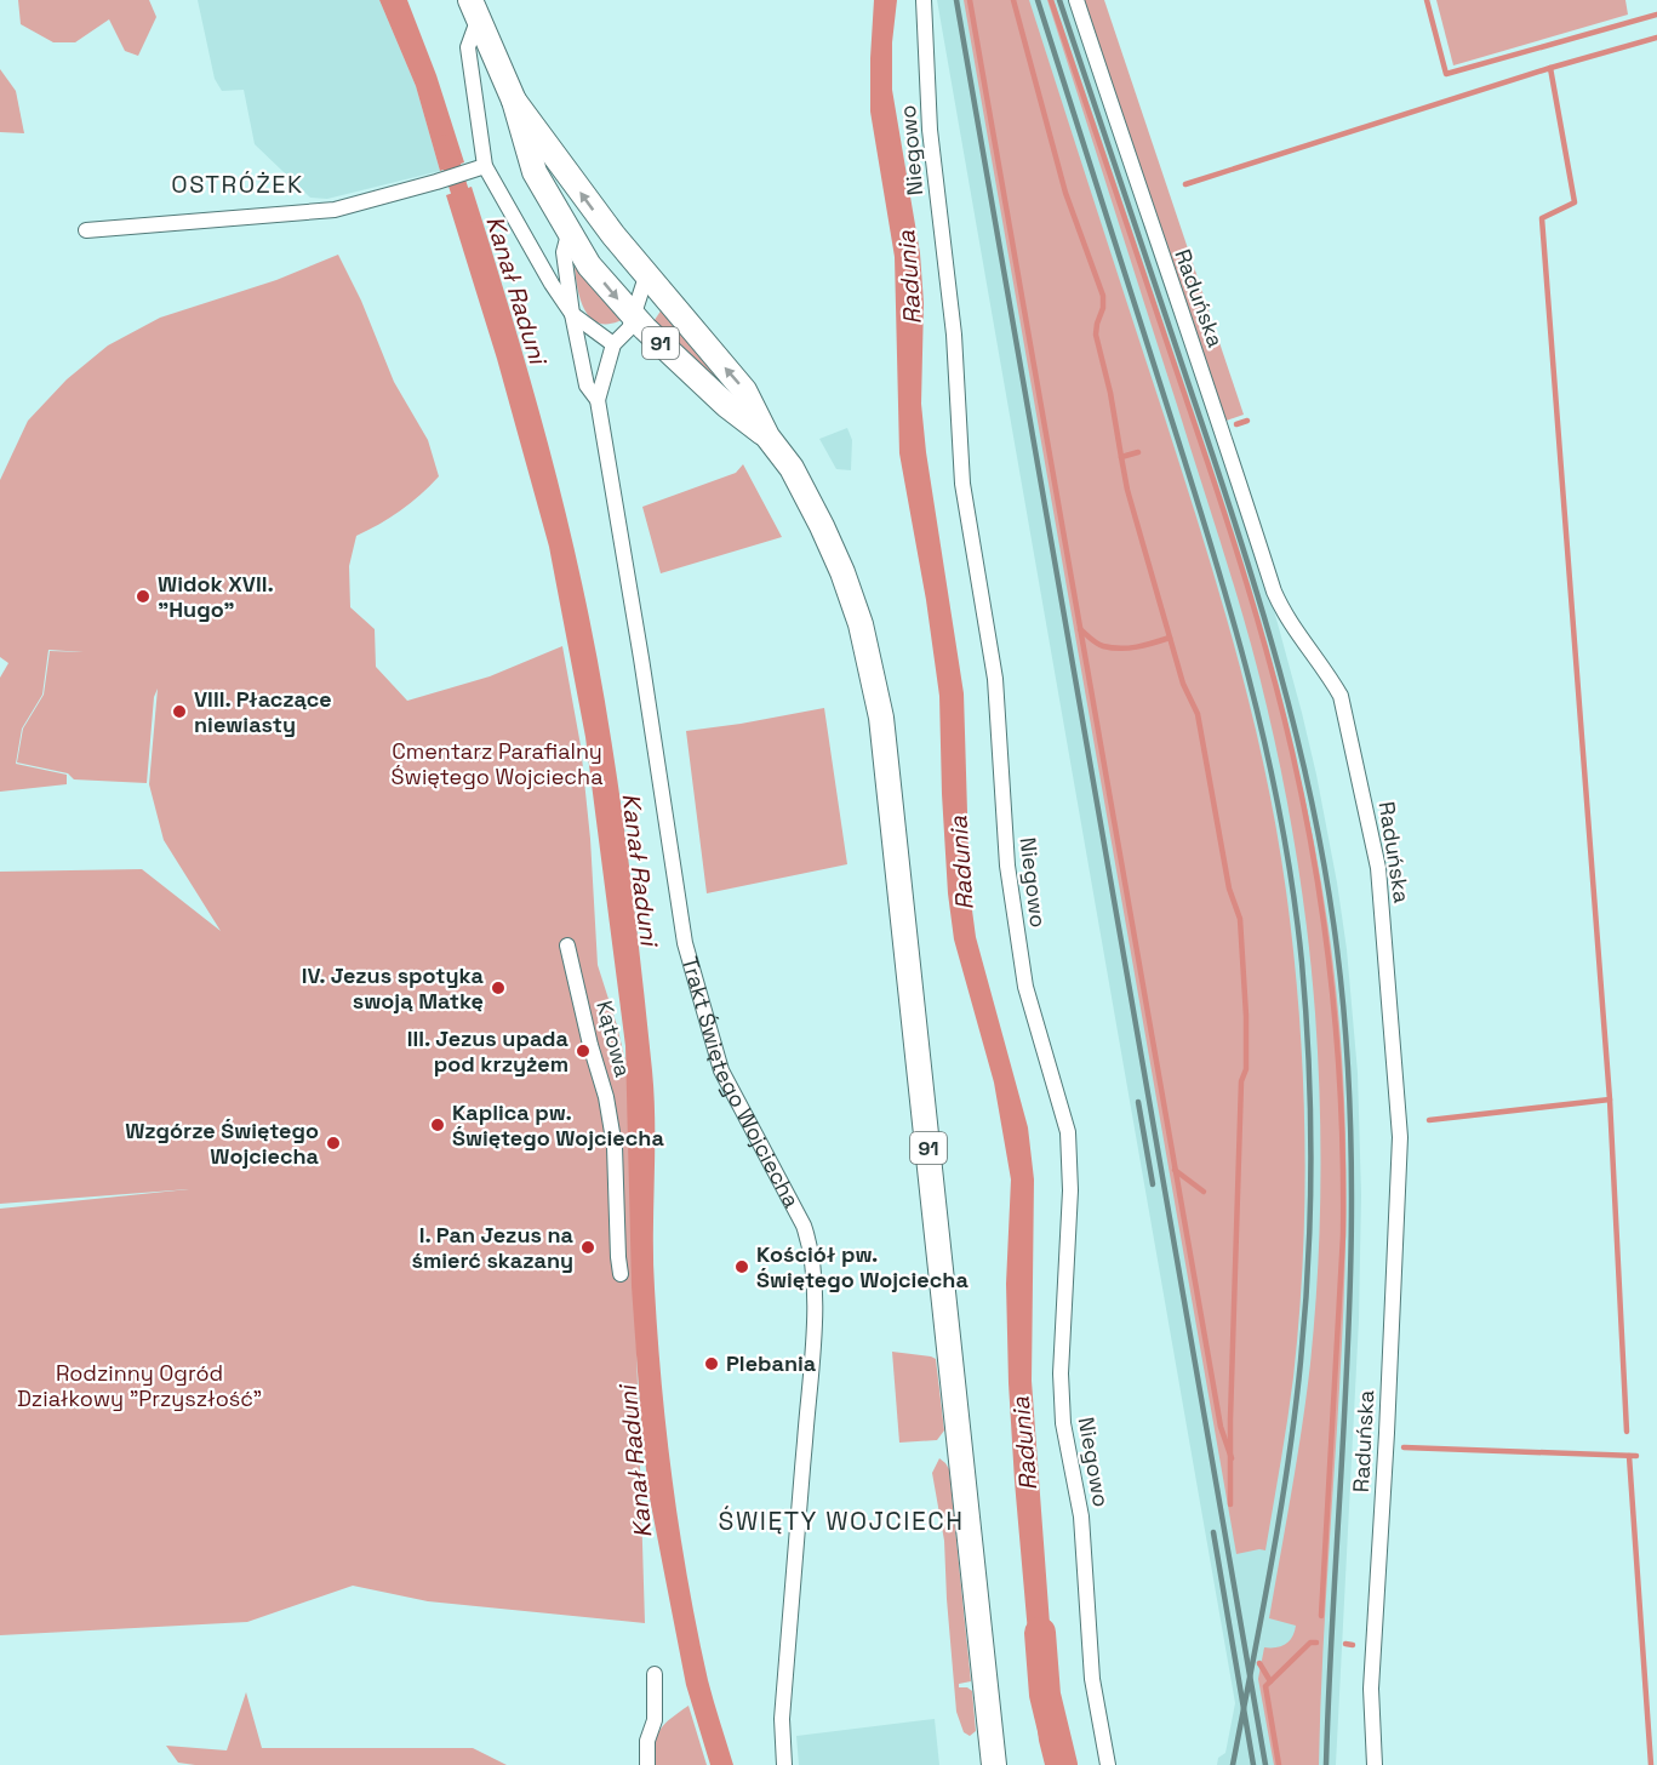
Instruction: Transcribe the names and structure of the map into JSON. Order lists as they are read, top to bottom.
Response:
{
  "streets": {
    "main road": ["91", "Trakt Świętego Wojciecha"],
    "street": ["Niegowo", "Raduńska", "Kątowa"]
  },
  "districts": ["OSTRÓŻEK", "ŚWIĘTY WOJCIECH"],
  "water": ["Radunia", "Kanał Raduni"],
  "parks": ["Cmentarz Parafialny Świętego Wojciecha", "Rodzinny Ogród Działkowy \"Przyszłość\""],
  "places": [
    "Widok XVII. \"Hugo\"",
    "VIII. Płaczące niewiasty",
    "IV. Jezus spotyka swoją Matkę",
    "III. Jezus upada pod krzyżem",
    "Kaplica pw. Świętego Wojciecha",
    "Wzgórze Świętego Wojciecha",
    "I. Pan Jezus na śmierć skazany",
    "Kościół pw. Świętego Wojciecha",
    "Plebania"
  ]
}
